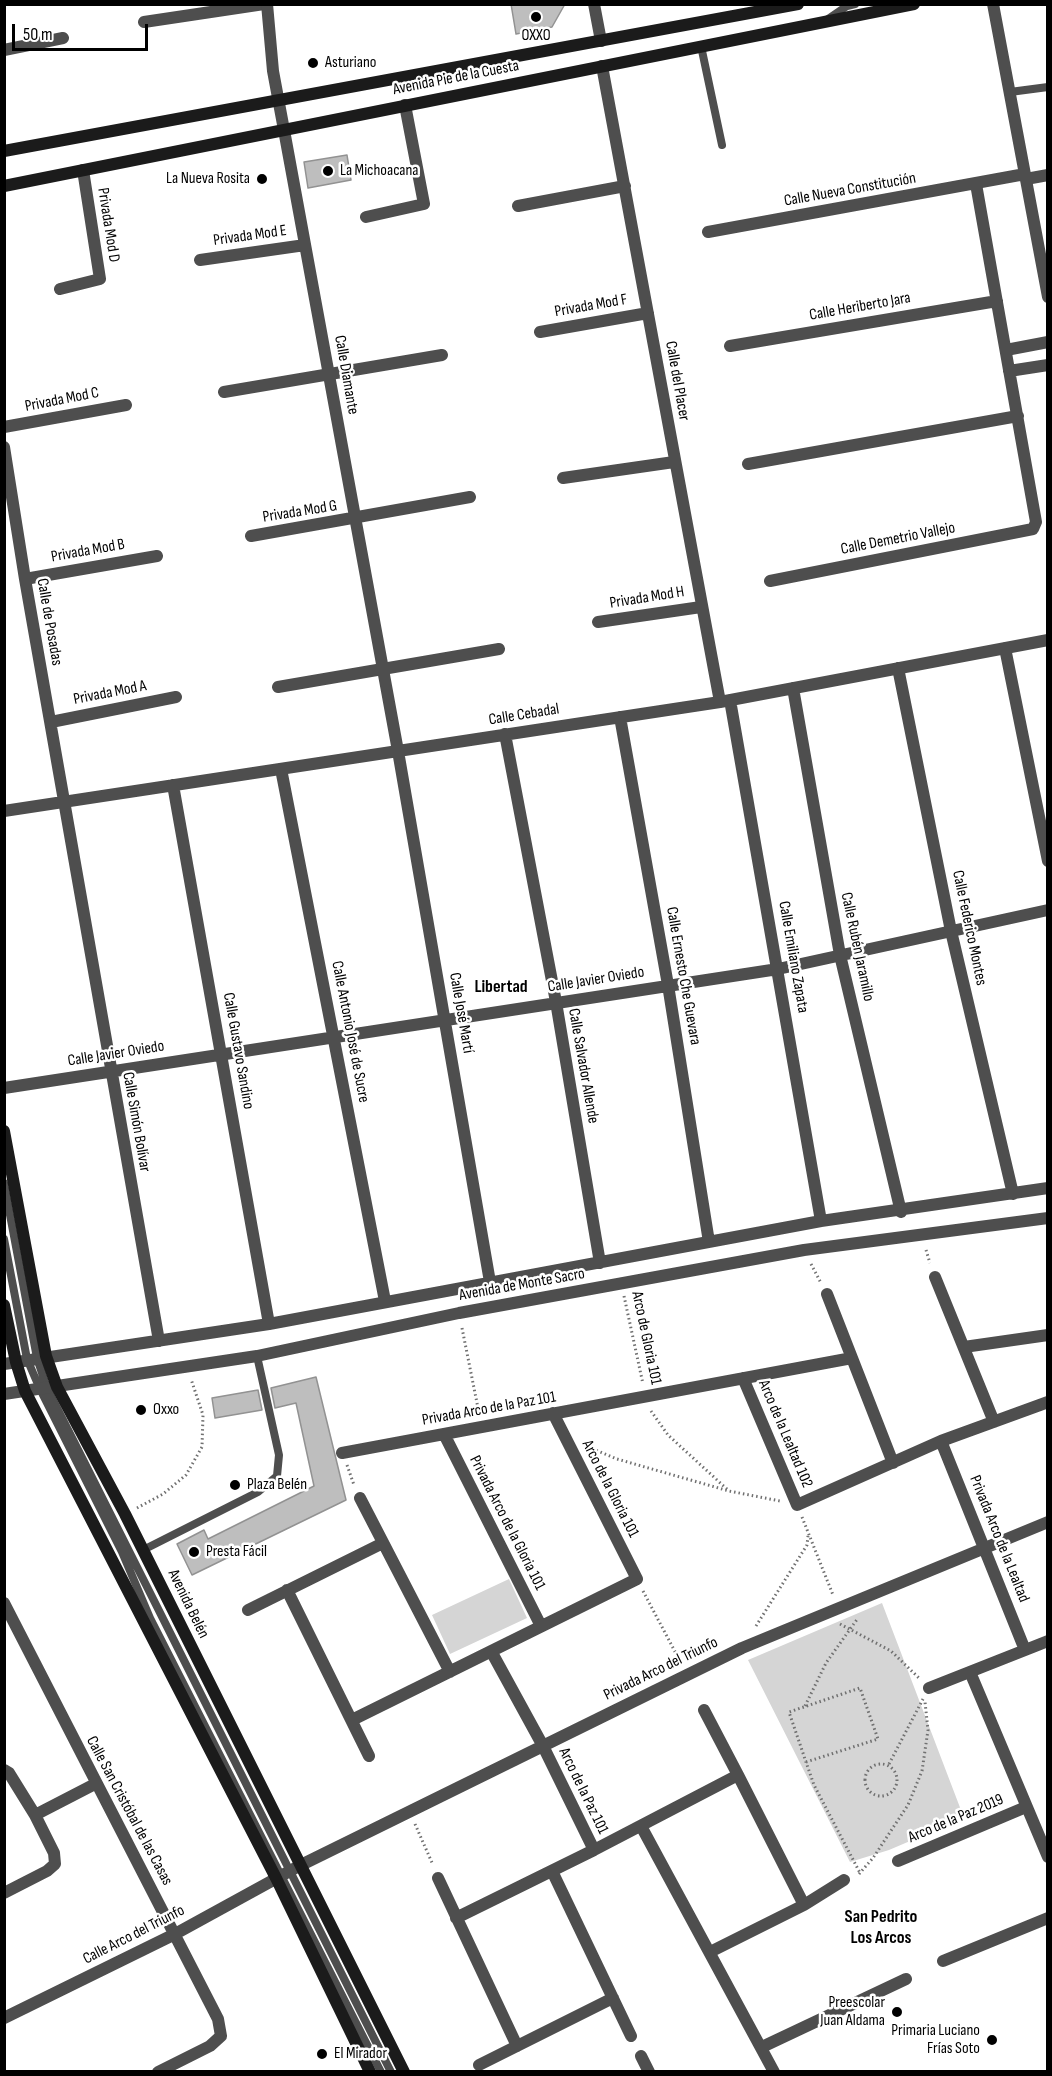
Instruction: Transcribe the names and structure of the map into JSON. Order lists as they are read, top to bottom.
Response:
{
  "streets": {
    "main road": ["Avenida Pie de la Cuesta", "Avenida Belén"],
    "street": [
      "Calle Nueva Constitución",
      "Privada Mod D",
      "Privada Mod E",
      "Privada Mod F",
      "Calle Heriberto Jara",
      "Calle Diamante",
      "Calle del Placer",
      "Privada Mod C",
      "Privada Mod G",
      "Calle Demetrio Vallejo",
      "Privada Mod B",
      "Privada Mod H",
      "Calle de Posadas",
      "Privada Mod A",
      "Calle Cebadal",
      "Calle Federico Montes",
      "Calle Rubén Jaramillo",
      "Calle Emiliano Zapata",
      "Calle Ernesto Che Guevara",
      "Calle Javier Oviedo",
      "Calle José Martí",
      "Calle Antonio José de Sucre",
      "Calle Gustavo Sandino",
      "Calle Salvador Allende",
      "Calle Simón Bolívar",
      "Avenida de Monte Sacro",
      "Privada Arco de la Paz 101",
      "Arco de la Lealtad 102",
      "Arco de la Gloria 101",
      "Privada Arco de la Gloria 101",
      "Privada Arco de la Lealtad",
      "Privada Arco del Triunfo",
      "Arco de la Paz 101",
      "Calle San Cristóbal de las Casas",
      "Arco de la Paz 2019",
      "Calle Arco del Triunfo"
    ],
    "path": ["Arco de Gloria 101"]
  },
  "crossings": [
    ["Avenida Pie de la Cuesta", "Privada Mod D"],
    ["Avenida Pie de la Cuesta", "Calle Diamante"],
    ["Avenida Pie de la Cuesta", "Calle del Placer"],
    ["Privada Mod E", "Calle Diamante"],
    ["Privada Mod F", "Calle del Placer"],
    ["Calle Diamante", "Privada Mod G"],
    ["Calle Diamante", "Calle Cebadal"],
    ["Calle Diamante", "Calle José Martí"],
    ["Calle del Placer", "Privada Mod H"],
    ["Calle del Placer", "Calle Cebadal"],
    ["Calle del Placer", "Calle Emiliano Zapata"],
    ["Privada Mod B", "Calle de Posadas"],
    ["Calle de Posadas", "Privada Mod A"],
    ["Calle de Posadas", "Calle Cebadal"],
    ["Calle de Posadas", "Calle Simón Bolívar"],
    ["Calle Cebadal", "Calle Federico Montes"],
    ["Calle Cebadal", "Calle Rubén Jaramillo"],
    ["Calle Cebadal", "Calle Emiliano Zapata"],
    ["Calle Cebadal", "Calle Ernesto Che Guevara"],
    ["Calle Cebadal", "Calle José Martí"],
    ["Calle Cebadal", "Calle Antonio José de Sucre"],
    ["Calle Cebadal", "Calle Gustavo Sandino"],
    ["Calle Cebadal", "Calle Salvador Allende"],
    ["Calle Cebadal", "Calle Simón Bolívar"],
    ["Calle Federico Montes", "Calle Javier Oviedo"],
    ["Calle Federico Montes", "Avenida de Monte Sacro"],
    ["Calle Rubén Jaramillo", "Calle Javier Oviedo"],
    ["Calle Rubén Jaramillo", "Avenida de Monte Sacro"],
    ["Calle Emiliano Zapata", "Calle Javier Oviedo"],
    ["Calle Emiliano Zapata", "Avenida de Monte Sacro"],
    ["Calle Ernesto Che Guevara", "Calle Javier Oviedo"],
    ["Calle Ernesto Che Guevara", "Avenida de Monte Sacro"],
    ["Calle Javier Oviedo", "Calle José Martí"],
    ["Calle Javier Oviedo", "Calle Antonio José de Sucre"],
    ["Calle Javier Oviedo", "Calle Gustavo Sandino"],
    ["Calle Javier Oviedo", "Calle Salvador Allende"],
    ["Calle Javier Oviedo", "Calle Simón Bolívar"],
    ["Calle José Martí", "Avenida de Monte Sacro"],
    ["Calle Antonio José de Sucre", "Avenida de Monte Sacro"],
    ["Calle Gustavo Sandino", "Avenida de Monte Sacro"],
    ["Calle Salvador Allende", "Avenida de Monte Sacro"],
    ["Calle Simón Bolívar", "Avenida de Monte Sacro"],
    ["Avenida de Monte Sacro", "Arco de Gloria 101"],
    ["Avenida de Monte Sacro", "Avenida Belén"],
    ["Arco de Gloria 101", "Privada Arco de la Paz 101"],
    ["Arco de Gloria 101", "Arco de la Lealtad 102"],
    ["Privada Arco de la Paz 101", "Arco de la Lealtad 102"],
    ["Privada Arco de la Paz 101", "Arco de la Gloria 101"],
    ["Privada Arco de la Paz 101", "Privada Arco de la Gloria 101"],
    ["Arco de la Lealtad 102", "Privada Arco de la Lealtad"],
    ["Privada Arco de la Lealtad", "Privada Arco del Triunfo"],
    ["Avenida Belén", "Privada Arco del Triunfo"],
    ["Avenida Belén", "Calle Arco del Triunfo"],
    ["Privada Arco del Triunfo", "Arco de la Paz 101"],
    ["Privada Arco del Triunfo", "Calle Arco del Triunfo"],
    ["Calle San Cristóbal de las Casas", "Calle Arco del Triunfo"]
  ],
  "districts": ["Libertad", "San Pedrito Los Arcos"],
  "places": [
    "OXXO",
    "Asturiano",
    "La Michoacana",
    "La Nueva Rosita",
    "Oxxo",
    "Plaza Belén",
    "Presta Fácil",
    "Preescolar Juan Aldama",
    "Primaria Luciano Frías Soto",
    "El Mirador"
  ],
  "scale_bar": "50 m"
}
